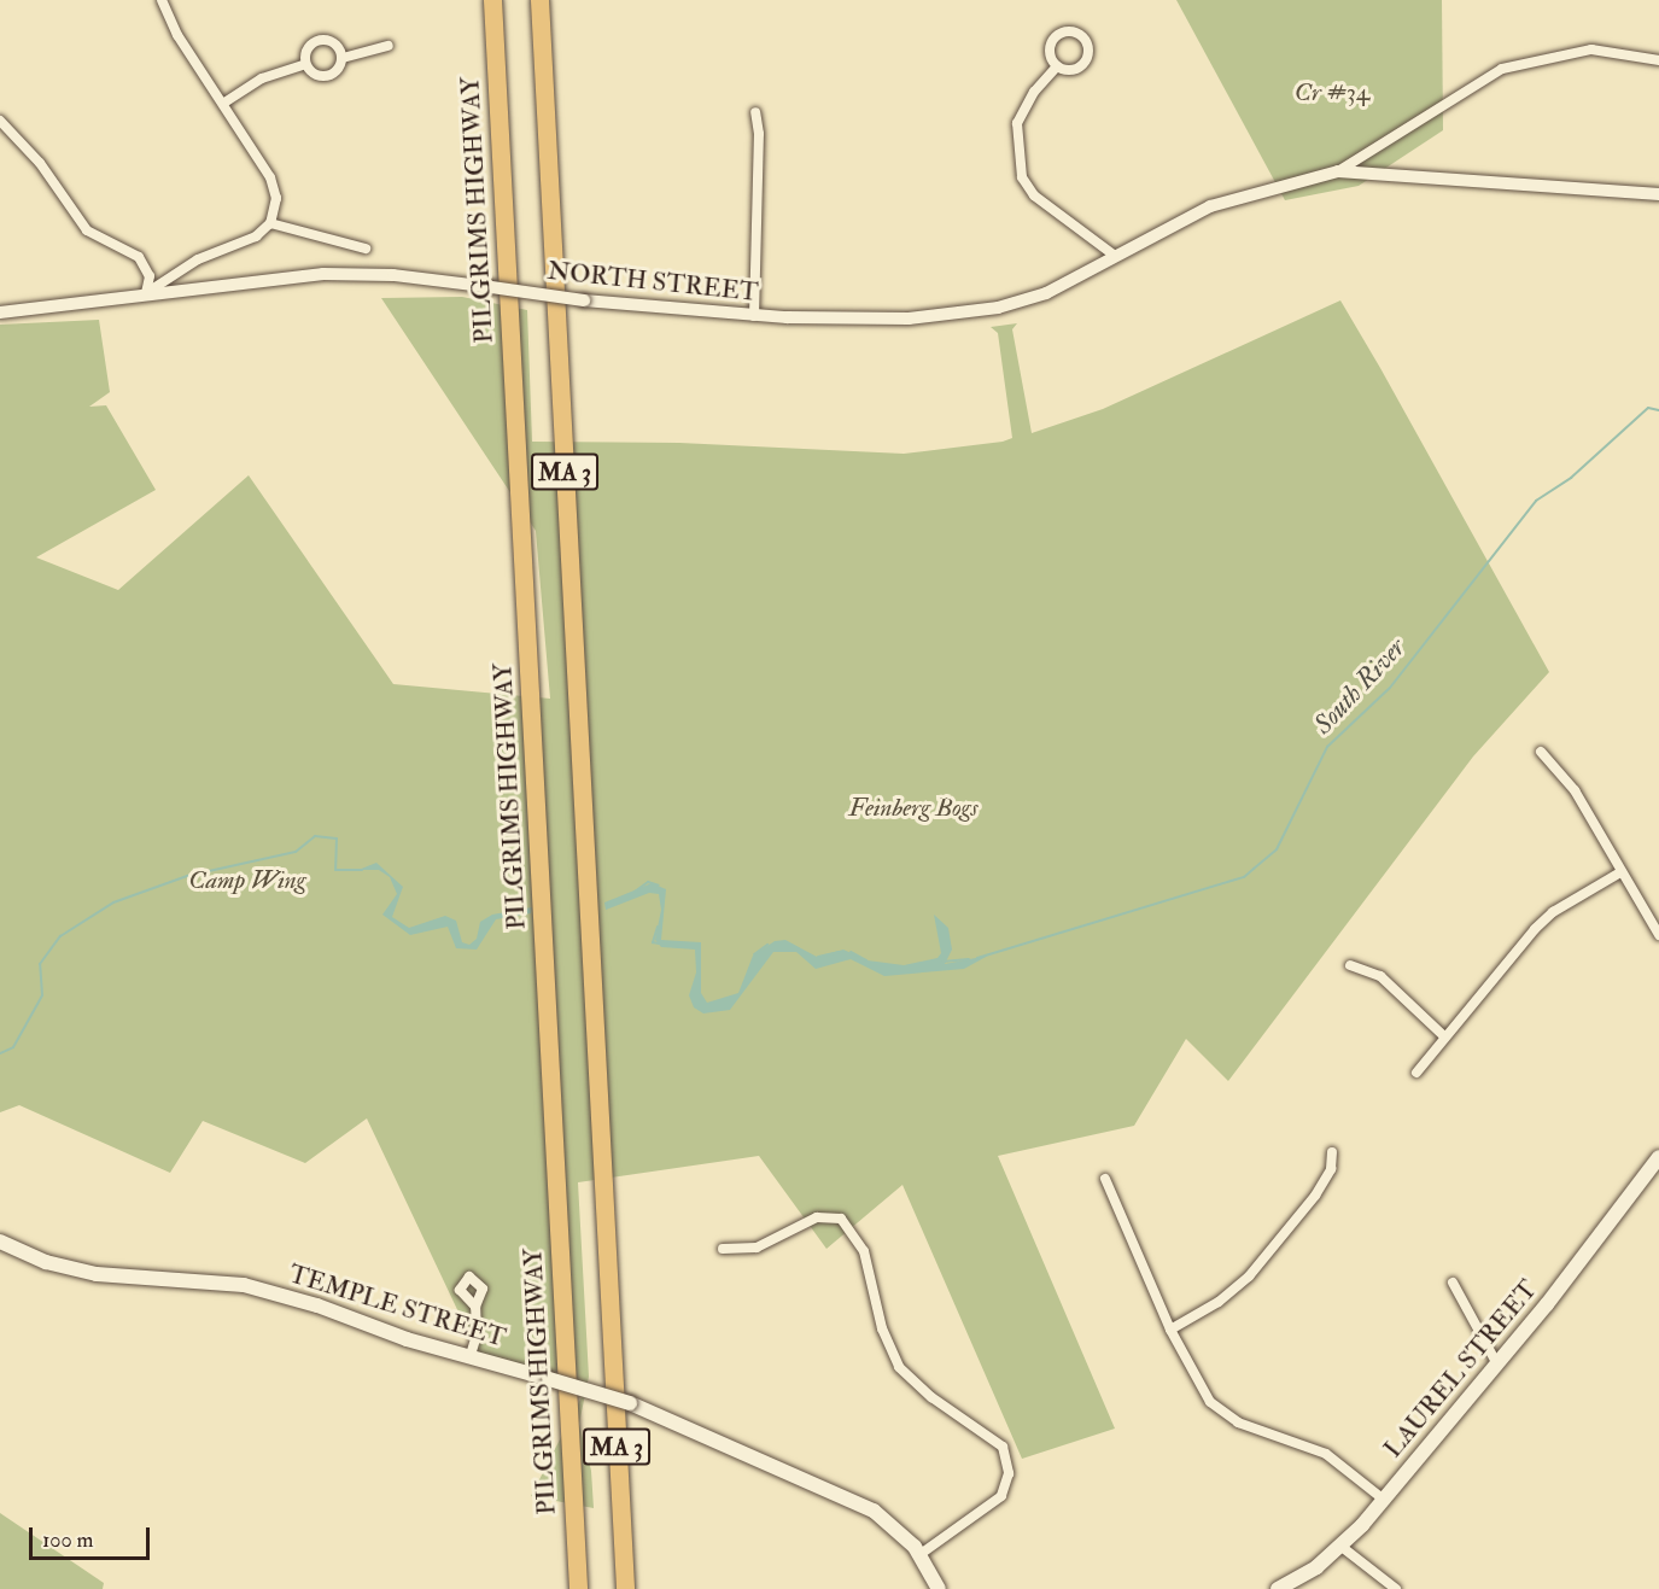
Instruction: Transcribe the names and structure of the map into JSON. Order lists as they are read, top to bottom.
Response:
{
  "streets": {
    "highway": ["PILGRIMS HIGHWAY", "MA 3"],
    "main road": ["TEMPLE STREET", "LAUREL STREET"],
    "street": ["NORTH STREET"]
  },
  "water": ["South River"],
  "parks": ["Cr #34", "Feinberg Bogs", "Camp Wing"],
  "scale_bar": "100 m"
}
